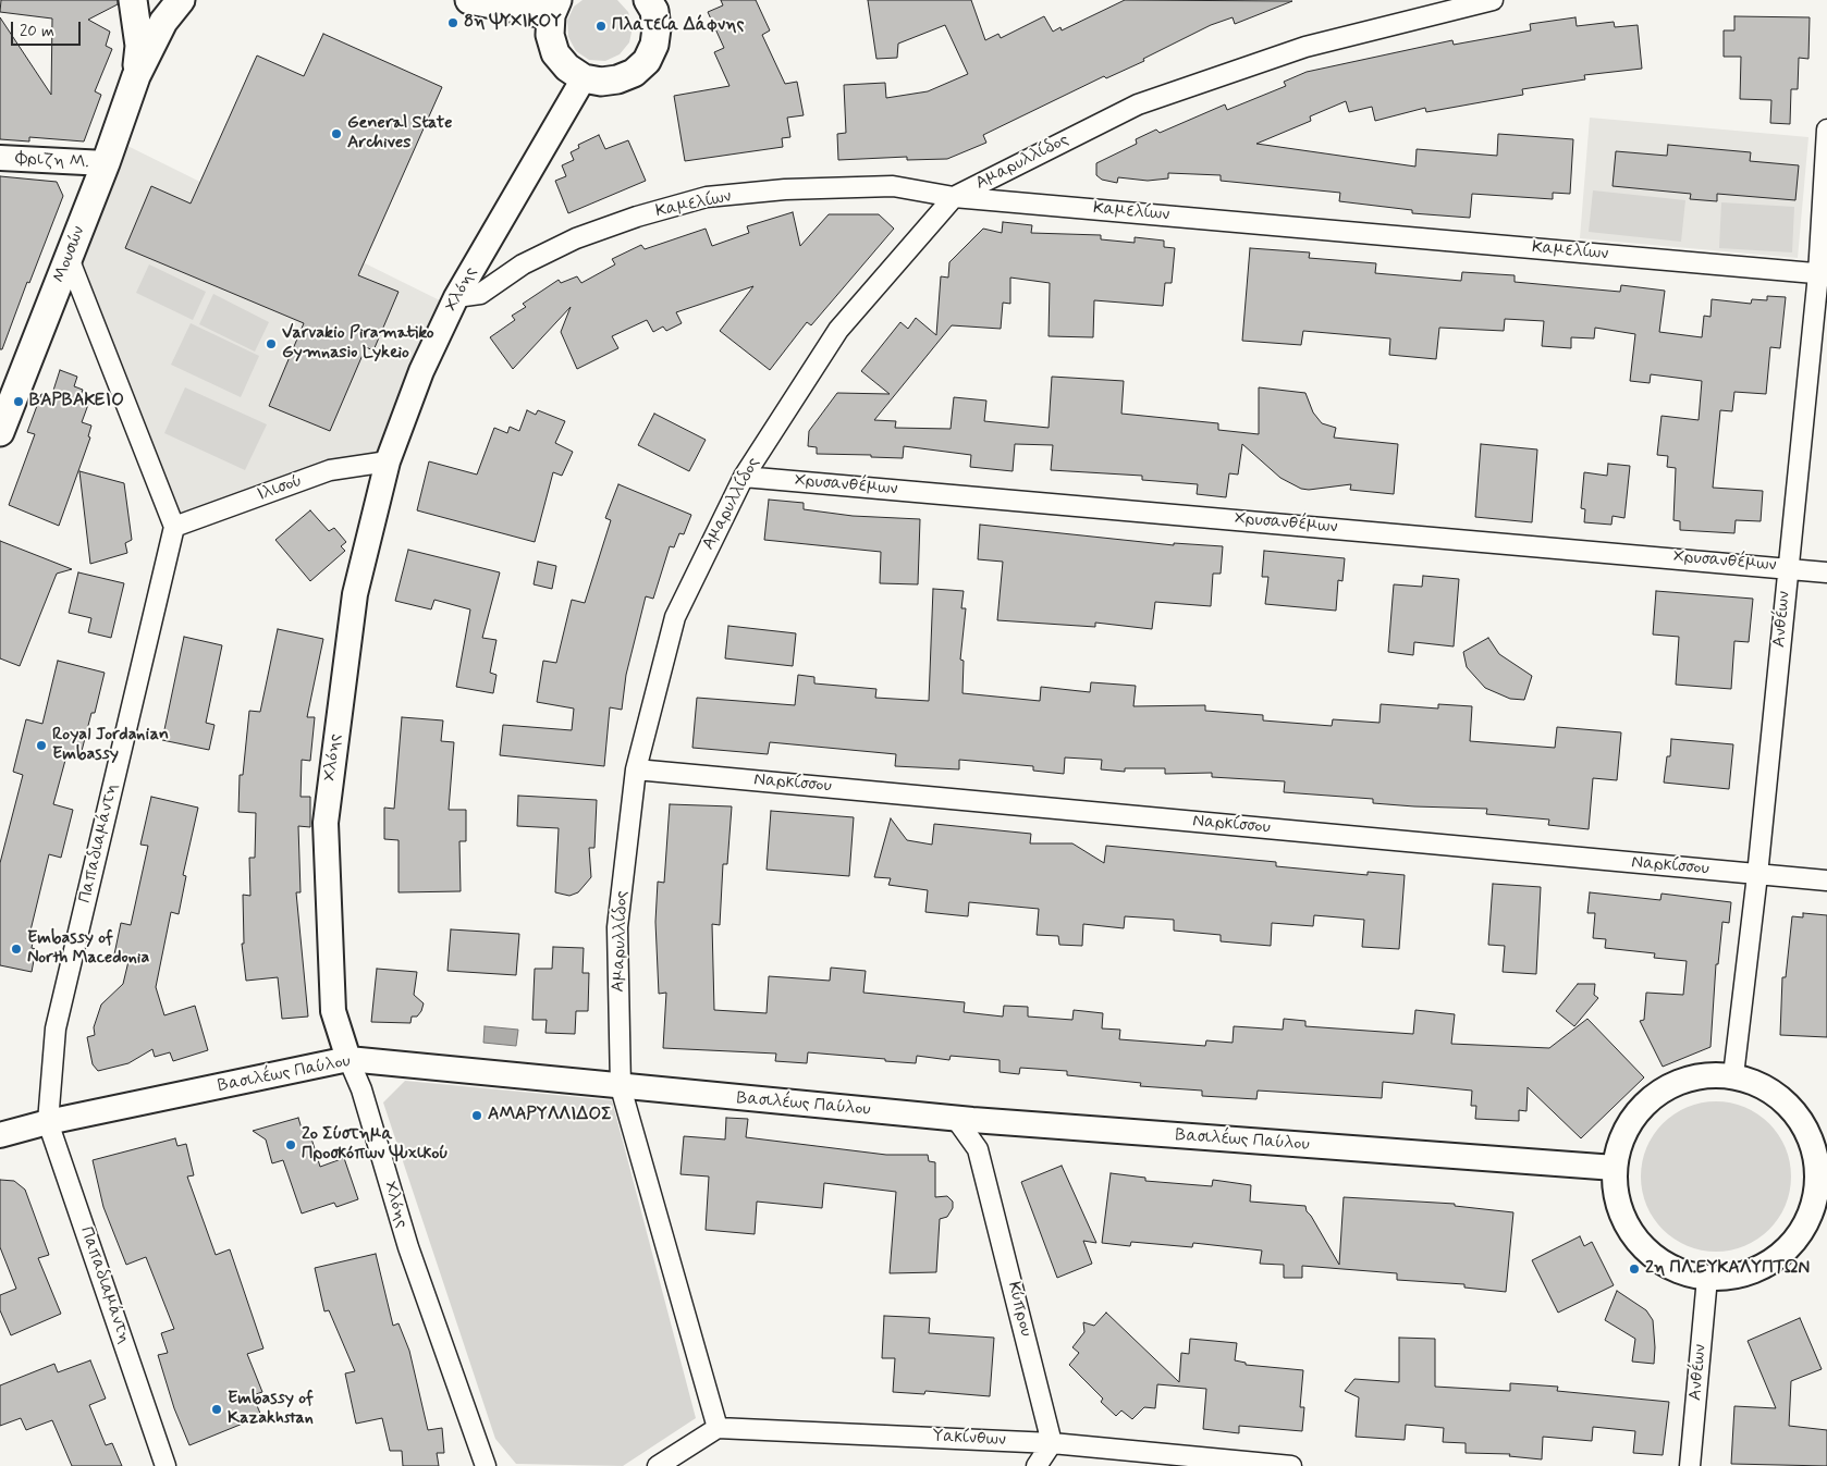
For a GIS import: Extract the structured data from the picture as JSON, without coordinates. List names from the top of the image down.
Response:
{
  "streets": {
    "main road": ["Μουσών"],
    "street": [
      "Φριζη Μ.",
      "Αμαρυλλίδος",
      "Καμελίων",
      "Χλόης",
      "Χρυσανθέμων",
      "Ιλισού",
      "Ανθέων",
      "Ναρκίσσου",
      "Παπαδιαμάντη",
      "Βασιλέως Παύλου",
      "Κύπρου",
      "Υακίνθων"
    ]
  },
  "crossings": [
    ["Φριζη Μ.", "Μουσών"],
    ["Αμαρυλλίδος", "Καμελίων"],
    ["Αμαρυλλίδος", "Χρυσανθέμων"],
    ["Αμαρυλλίδος", "Ναρκίσσου"],
    ["Αμαρυλλίδος", "Βασιλέως Παύλου"],
    ["Αμαρυλλίδος", "Υακίνθων"],
    ["Καμελίων", "Χλόης"],
    ["Καμελίων", "Ανθέων"],
    ["Χλόης", "Ιλισού"],
    ["Χλόης", "Βασιλέως Παύλου"],
    ["Χρυσανθέμων", "Ανθέων"],
    ["Ιλισού", "Παπαδιαμάντη"],
    ["Ανθέων", "Ναρκίσσου"],
    ["Παπαδιαμάντη", "Βασιλέως Παύλου"],
    ["Βασιλέως Παύλου", "Κύπρου"],
    ["Κύπρου", "Υακίνθων"]
  ],
  "places": [
    "8η ΨΥΧΙΚΟΥ",
    "Πλατεία Δάφνης",
    "General State Archives",
    "Varvakio Piramatiko Gymnasio Lykeio",
    "ΒΑΡΒΑΚΕΙΟ",
    "Royal Jordanian Embassy",
    "Embassy of North Macedonia",
    "ΑΜΑΡΥΛΛΙΔΟΣ",
    "2ο Σύστημα Προσκόπων Ψυχικού",
    "2η ΠΛ.ΕΥΚΑΛΥΠΤΩΝ",
    "Embassy of Kazakhstan"
  ],
  "scale_bar": "20 m"
}
